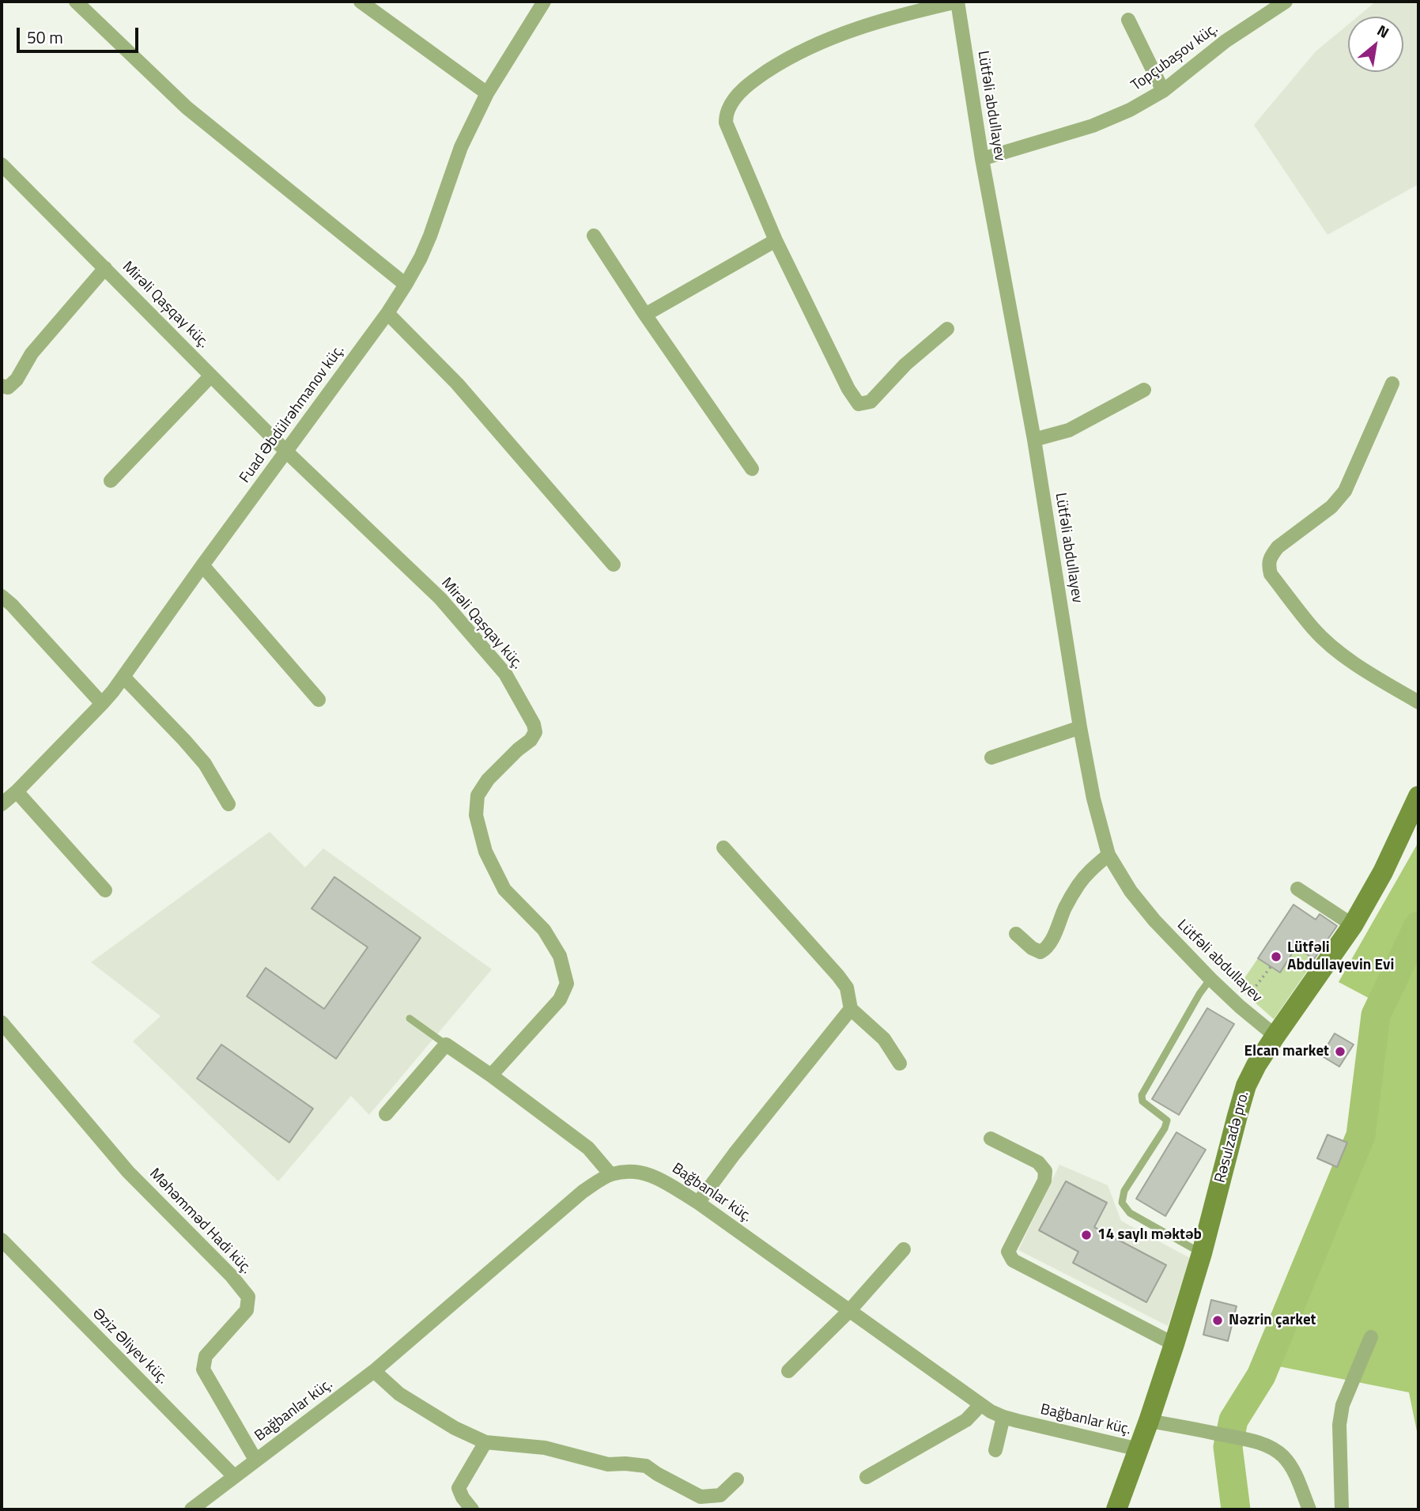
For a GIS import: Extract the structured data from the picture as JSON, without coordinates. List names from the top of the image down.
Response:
{
  "streets": {
    "street": [
      "Topçubaşov küç.",
      "Lütfəli abdullayev",
      "Mirəli Qaşqay küç.",
      "Fuad Əbdülrəhmanov küç.",
      "Rəsulzadə pro.",
      "Bağbanlar küç.",
      "Məhəmməd Hadi küç.",
      "Əziz Əliyev küç."
    ]
  },
  "crossings": [
    ["Topçubaşov küç.", "Lütfəli abdullayev"],
    ["Lütfəli abdullayev", "Rəsulzadə pro."],
    ["Mirəli Qaşqay küç.", "Fuad Əbdülrəhmanov küç."],
    ["Rəsulzadə pro.", "Bağbanlar küç."],
    ["Bağbanlar küç.", "Məhəmməd Hadi küç."],
    ["Bağbanlar küç.", "Əziz Əliyev küç."]
  ],
  "places": [
    "Lütfəli Abdullayevin Evi",
    "Elcan market",
    "14 saylı məktəb",
    "Nəzrin çarket"
  ],
  "scale_bar": "50 m",
  "north": "top right"
}
